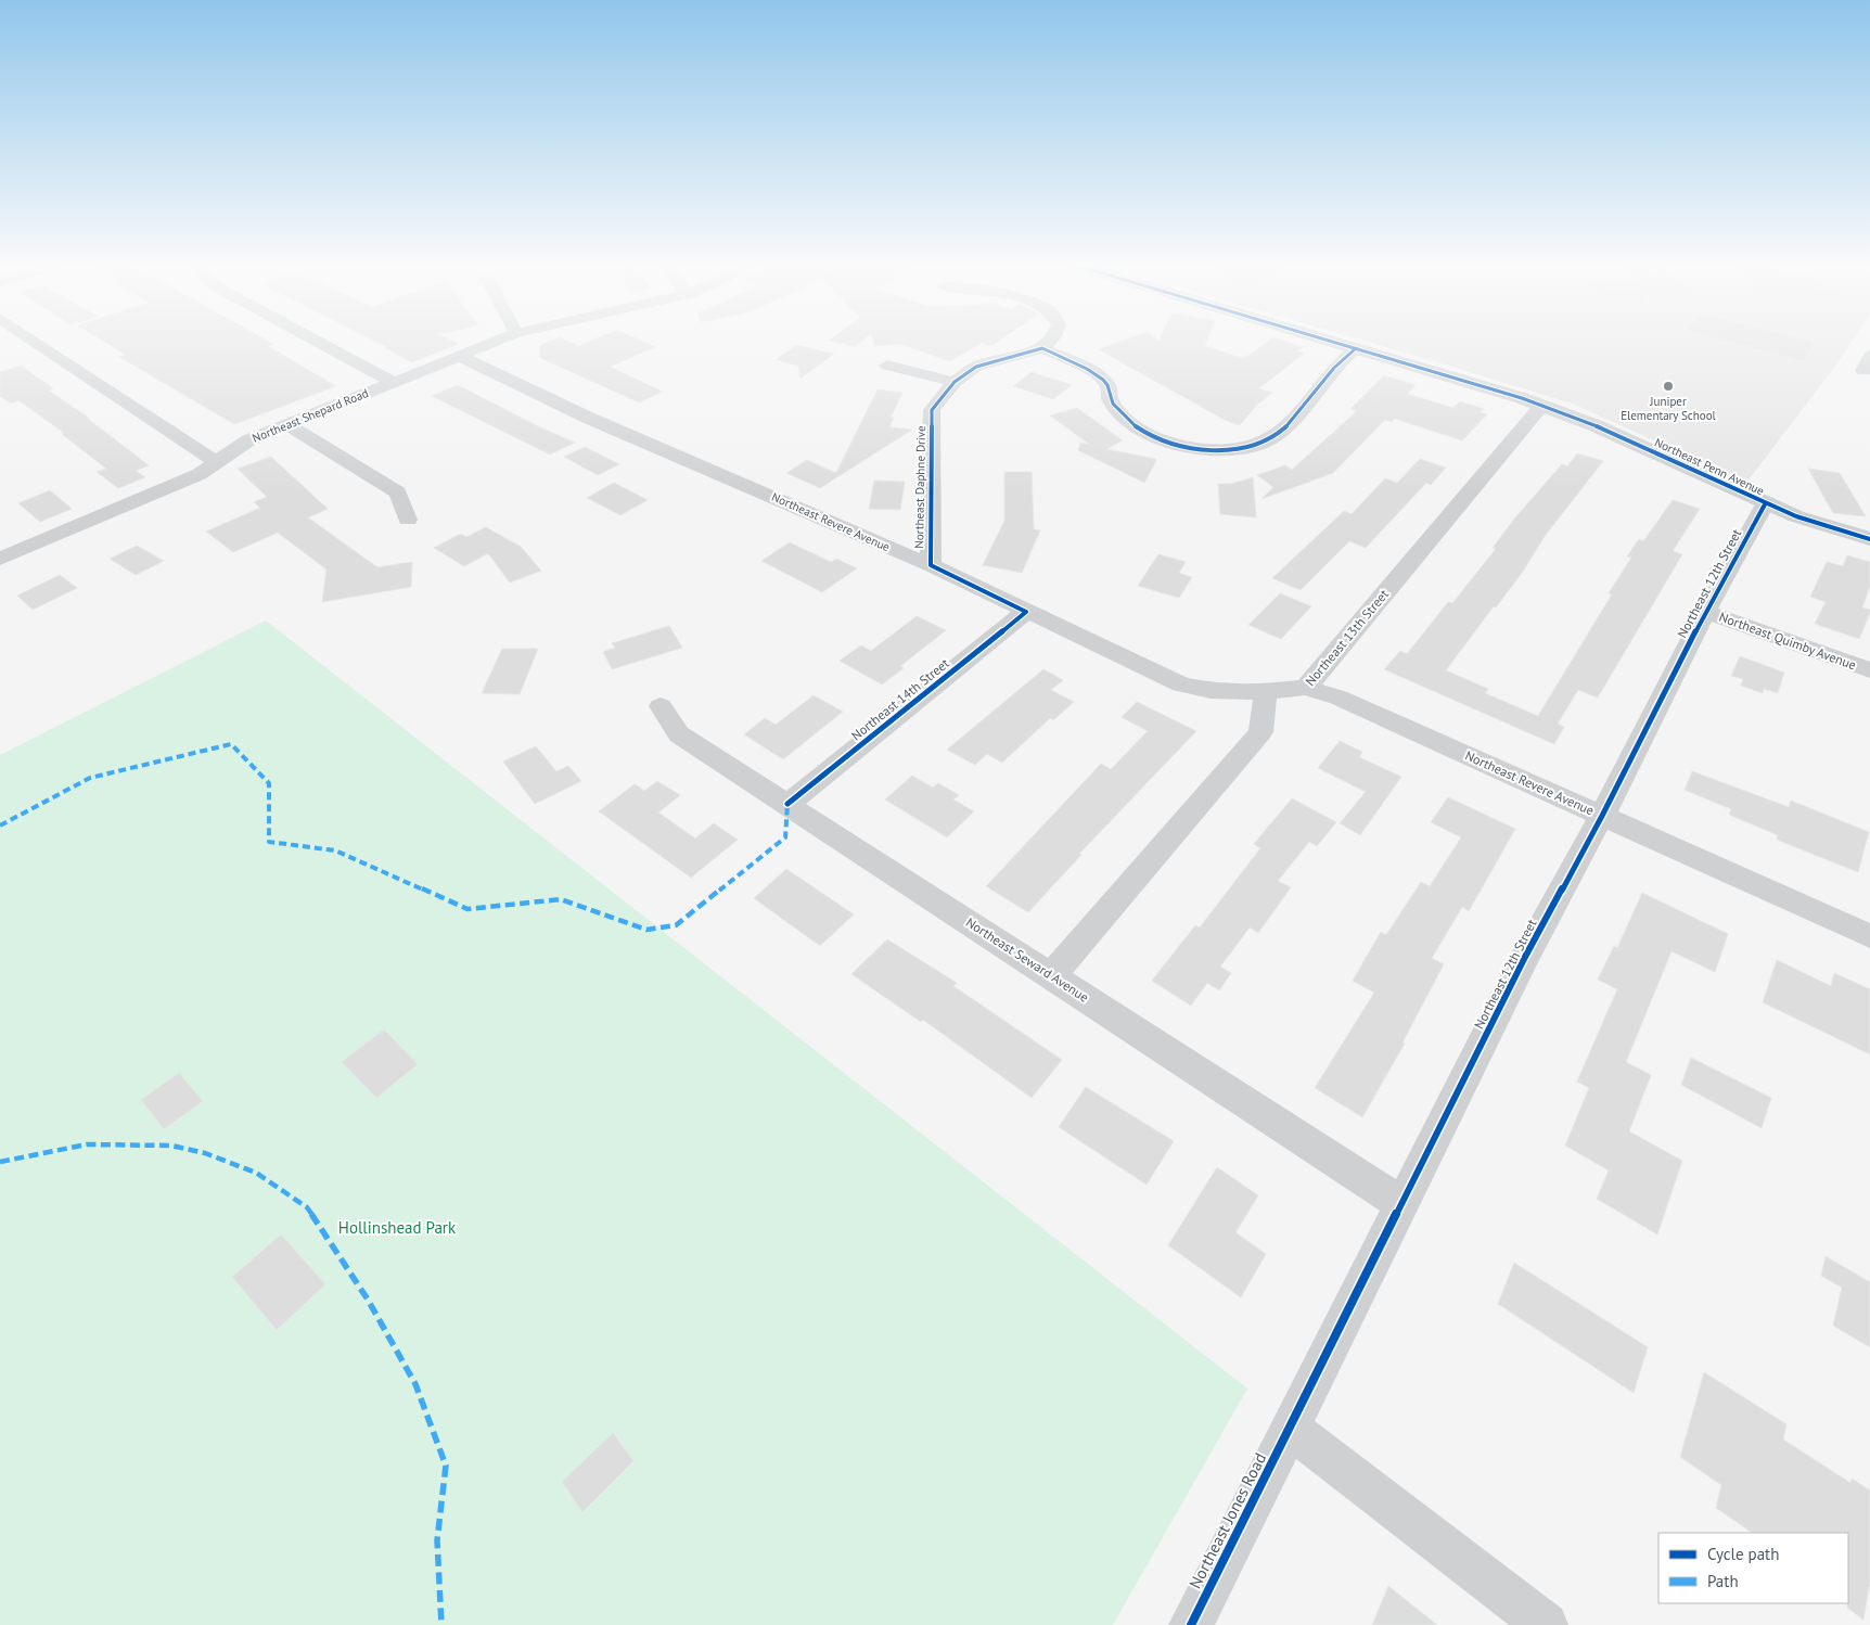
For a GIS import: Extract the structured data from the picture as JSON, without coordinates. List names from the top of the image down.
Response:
{
  "streets": {
    "main road": ["Northeast Penn Avenue"],
    "street": [
      "Northeast Shepard Road",
      "Northeast Daphne Drive",
      "Northeast Revere Avenue",
      "Northeast 12th Street",
      "Northeast 13th Street",
      "Northeast Quimby Avenue",
      "Northeast 14th Street",
      "Northeast Seward Avenue",
      "Northeast Jones Road"
    ]
  },
  "crossings": [
    ["Northeast Shepard Road", "Northeast Revere Avenue"],
    ["Northeast Penn Avenue", "Northeast 12th Street"],
    ["Northeast Penn Avenue", "Northeast 13th Street"],
    ["Northeast Daphne Drive", "Northeast Revere Avenue"],
    ["Northeast Revere Avenue", "Northeast 12th Street"],
    ["Northeast Revere Avenue", "Northeast 13th Street"],
    ["Northeast Revere Avenue", "Northeast 14th Street"],
    ["Northeast 12th Street", "Northeast Quimby Avenue"],
    ["Northeast 12th Street", "Northeast Seward Avenue"],
    ["Northeast 12th Street", "Northeast Jones Road"],
    ["Northeast 14th Street", "Northeast Seward Avenue"]
  ],
  "parks": ["Hollinshead Park"],
  "places": ["Juniper Elementary School"],
  "legend": ["Cycle path", "Path"]
}
